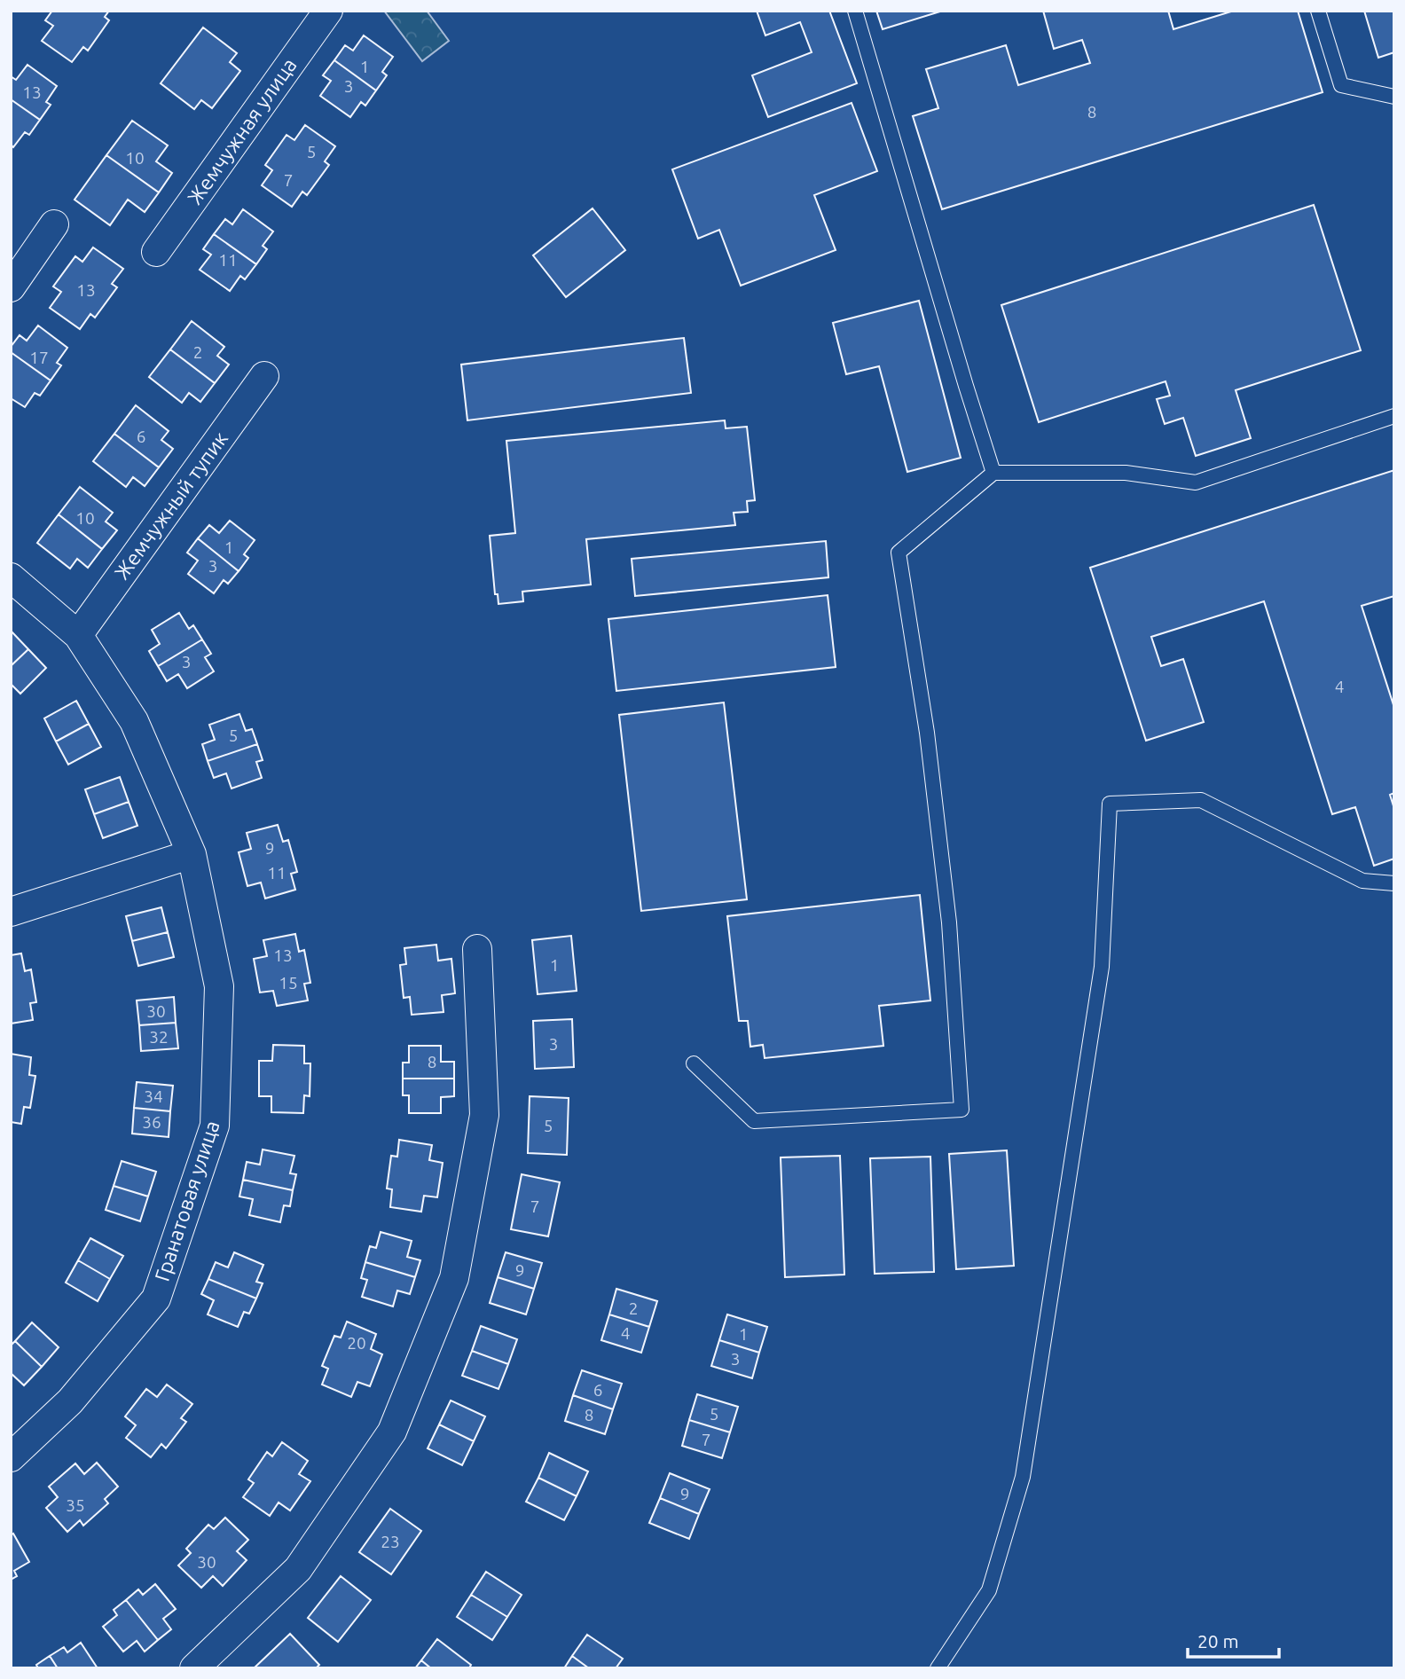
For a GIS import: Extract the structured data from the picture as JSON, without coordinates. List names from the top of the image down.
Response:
{
  "streets": {
    "street": ["Жемчужная улица", "Жемчужный тупик", "Гранатовая улица"]
  },
  "crossings": [
    ["Жемчужный тупик", "Гранатовая улица"]
  ],
  "house_numbers": [
    "1",
    "3",
    "13",
    "8",
    "5",
    "10",
    "7",
    "11",
    "13",
    "2",
    "17",
    "6",
    "10",
    "1",
    "3",
    "3",
    "4",
    "5",
    "9",
    "11",
    "13",
    "1",
    "15",
    "30",
    "32",
    "3",
    "8",
    "34",
    "36",
    "5",
    "7",
    "9",
    "2",
    "4",
    "1",
    "20",
    "3",
    "6",
    "5",
    "8",
    "7",
    "9",
    "35",
    "23",
    "30"
  ],
  "scale_bar": "20 m"
}
